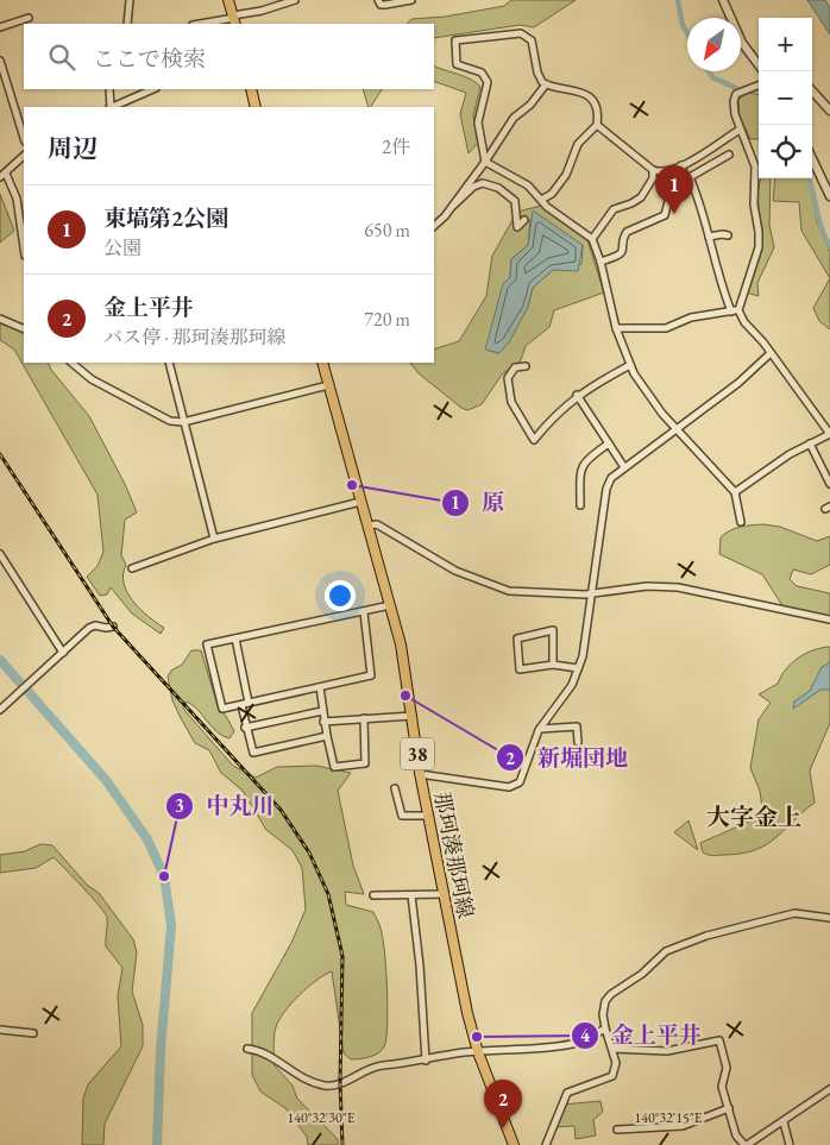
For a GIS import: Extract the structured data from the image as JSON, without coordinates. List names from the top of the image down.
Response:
{
  "streets": {
    "main road": ["38", "那珂湊那珂線"]
  },
  "districts": ["大字金上"],
  "places": [
    "原",
    "新堀団地",
    "中丸川",
    "金上平井"
  ],
  "north": "bottom left",
  "page": {
    "map_buttons": ["+", "−"],
    "search": "ここで検索",
    "heading": ["周辺", "2件"],
    "pins": ["1", "2"],
    "list": [
      {
        "mark": "1",
        "name": "東塙第2公園",
        "note": "公園",
        "value": "650 m"
      },
      {
        "mark": "2",
        "name": "金上平井",
        "note": "バス停 · 那珂湊那珂線",
        "value": "720 m"
      }
    ]
  },
  "coordinates": ["140°32'30\"E", "140°32'15\"E"]
}
